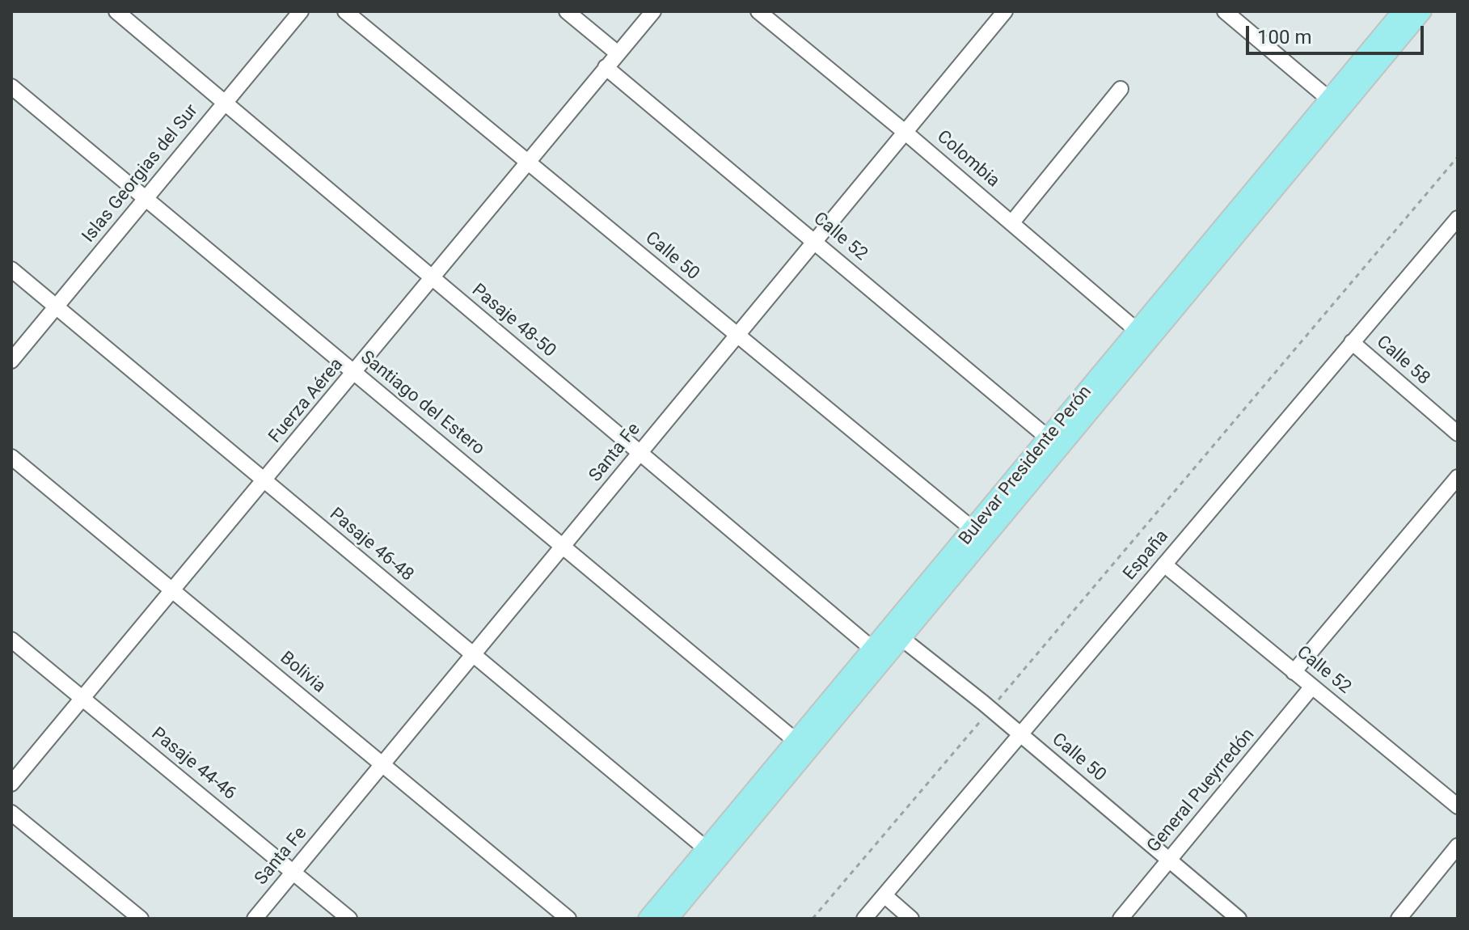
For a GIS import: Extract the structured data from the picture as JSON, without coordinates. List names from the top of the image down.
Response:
{
  "streets": {
    "main road": ["Bulevar Presidente Perón"],
    "street": [
      "Colombia",
      "Islas Georgias del Sur",
      "Calle 52",
      "Calle 50",
      "Pasaje 48-50",
      "Calle 58",
      "Fuerza Aérea",
      "Santiago del Estero",
      "Santa Fe",
      "Pasaje 46-48",
      "España",
      "Bolivia",
      "Pasaje 44-46",
      "General Pueyrredón"
    ]
  },
  "crossings": [
    ["Colombia", "Santa Fe"],
    ["Colombia", "Bulevar Presidente Perón"],
    ["Islas Georgias del Sur", "Pasaje 48-50"],
    ["Islas Georgias del Sur", "Santiago del Estero"],
    ["Islas Georgias del Sur", "Pasaje 46-48"],
    ["Calle 52", "Fuerza Aérea"],
    ["Calle 52", "Santa Fe"],
    ["Calle 52", "Bulevar Presidente Perón"],
    ["Calle 52", "España"],
    ["Calle 52", "General Pueyrredón"],
    ["Calle 50", "Fuerza Aérea"],
    ["Calle 50", "Santa Fe"],
    ["Calle 50", "Bulevar Presidente Perón"],
    ["Calle 50", "España"],
    ["Calle 50", "General Pueyrredón"],
    ["Pasaje 48-50", "Fuerza Aérea"],
    ["Pasaje 48-50", "Santa Fe"],
    ["Pasaje 48-50", "Bulevar Presidente Perón"],
    ["Calle 58", "España"],
    ["Fuerza Aérea", "Santiago del Estero"],
    ["Fuerza Aérea", "Pasaje 46-48"],
    ["Fuerza Aérea", "Bolivia"],
    ["Fuerza Aérea", "Pasaje 44-46"],
    ["Santiago del Estero", "Santa Fe"],
    ["Santiago del Estero", "Bulevar Presidente Perón"],
    ["Santa Fe", "Pasaje 46-48"],
    ["Santa Fe", "Bolivia"],
    ["Santa Fe", "Pasaje 44-46"],
    ["Bulevar Presidente Perón", "Pasaje 46-48"]
  ],
  "scale_bar": "100 m"
}
